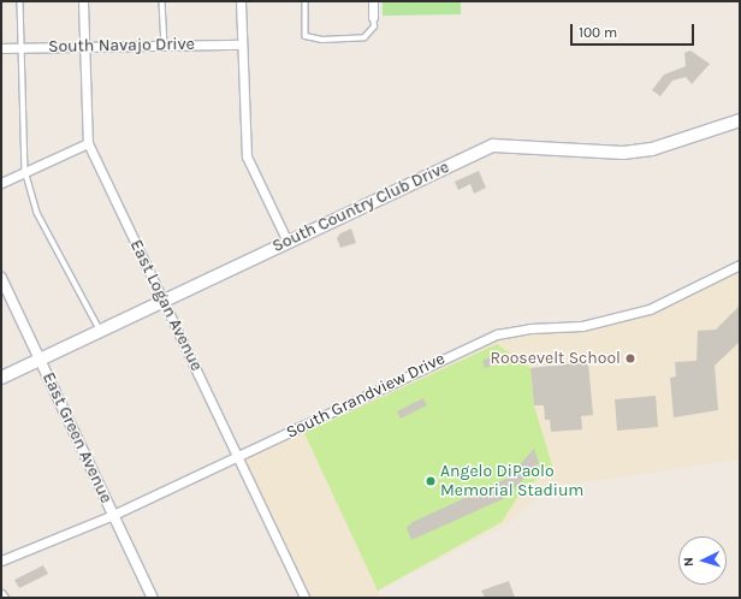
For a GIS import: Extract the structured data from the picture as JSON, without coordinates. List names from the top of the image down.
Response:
{
  "streets": {
    "main road": ["South Country Club Drive"],
    "street": [
      "South Navajo Drive",
      "East Logan Avenue",
      "South Grandview Drive",
      "East Green Avenue"
    ]
  },
  "crossings": [
    ["South Navajo Drive", "East Logan Avenue"],
    ["South Country Club Drive", "East Logan Avenue"],
    ["South Country Club Drive", "East Green Avenue"],
    ["East Logan Avenue", "South Grandview Drive"],
    ["South Grandview Drive", "East Green Avenue"]
  ],
  "places": ["Roosevelt School", "Angelo DiPaolo Memorial Stadium"],
  "scale_bar": "100 m",
  "north": "left"
}
